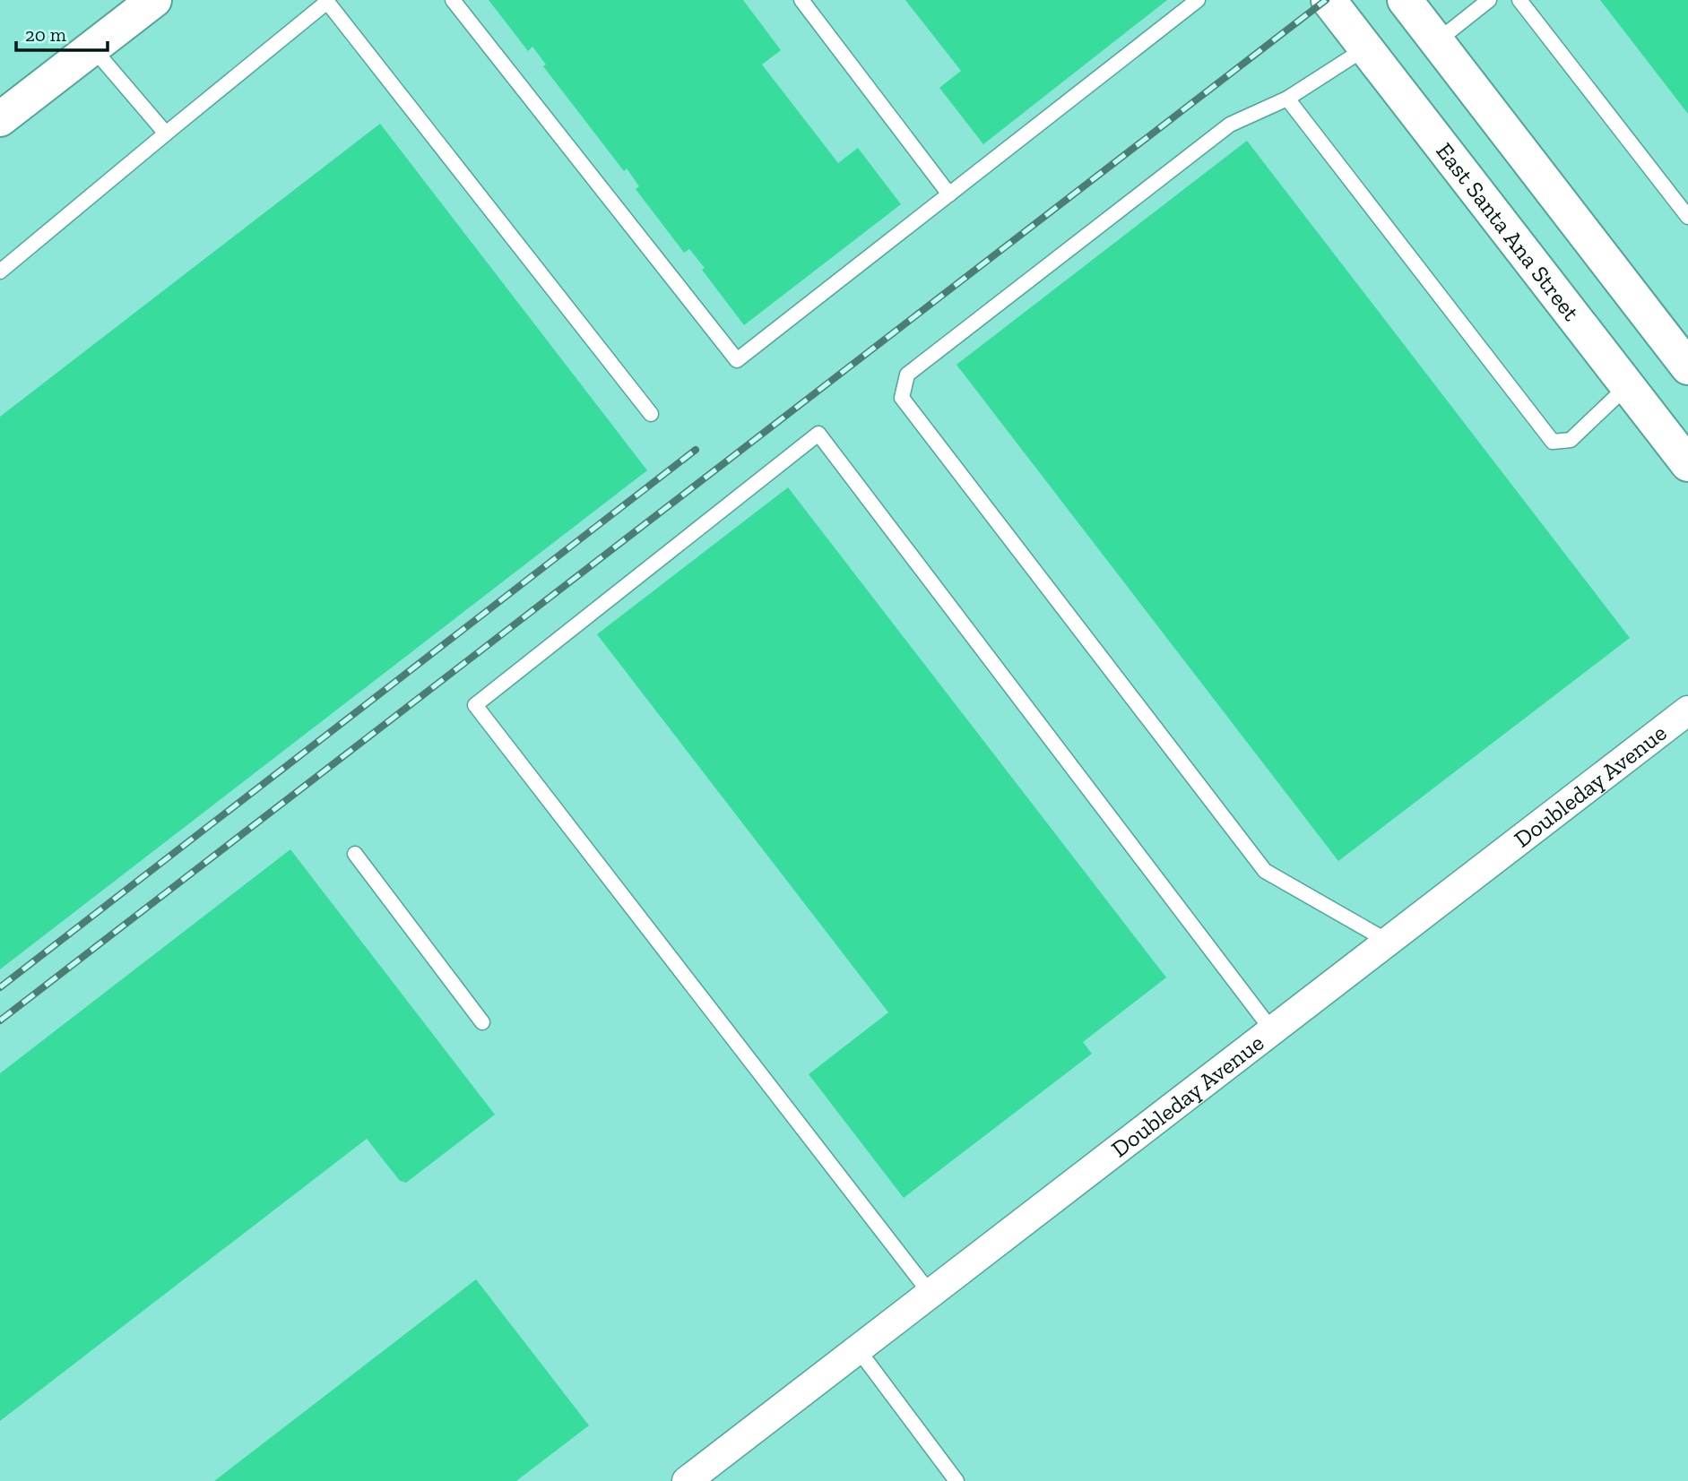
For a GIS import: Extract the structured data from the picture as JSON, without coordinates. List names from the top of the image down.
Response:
{
  "streets": {
    "street": ["East Santa Ana Street", "Doubleday Avenue"]
  },
  "scale_bar": "20 m"
}
